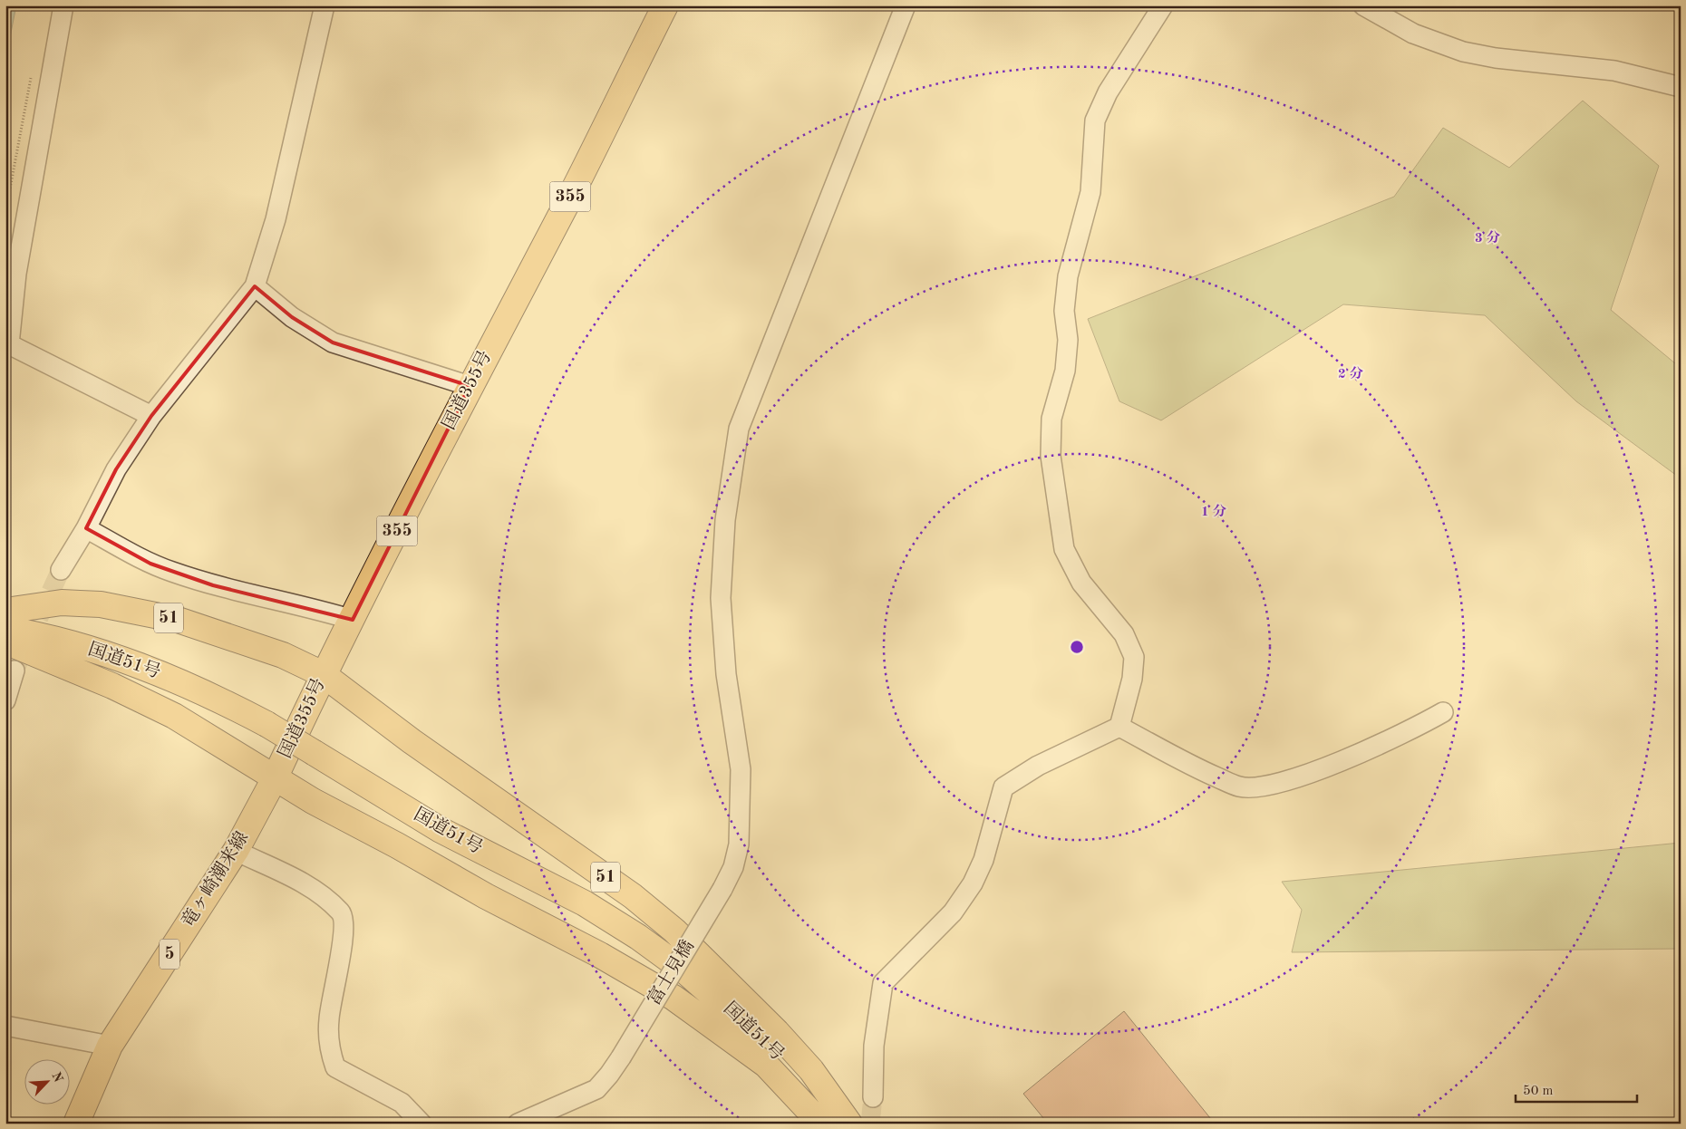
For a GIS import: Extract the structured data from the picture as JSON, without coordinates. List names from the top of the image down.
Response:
{
  "streets": {
    "main road": [
      "355",
      "国道355号",
      "51",
      "国道51号",
      "竜ヶ崎潮来線",
      "5"
    ],
    "street": ["富士見橋"]
  },
  "crossings": [
    ["国道355号", "51"],
    ["国道355号", "竜ヶ崎潮来線"]
  ],
  "scale_bar": "50 m",
  "north": "top right",
  "rings": ["3 分", "2 分", "1 分"]
}
